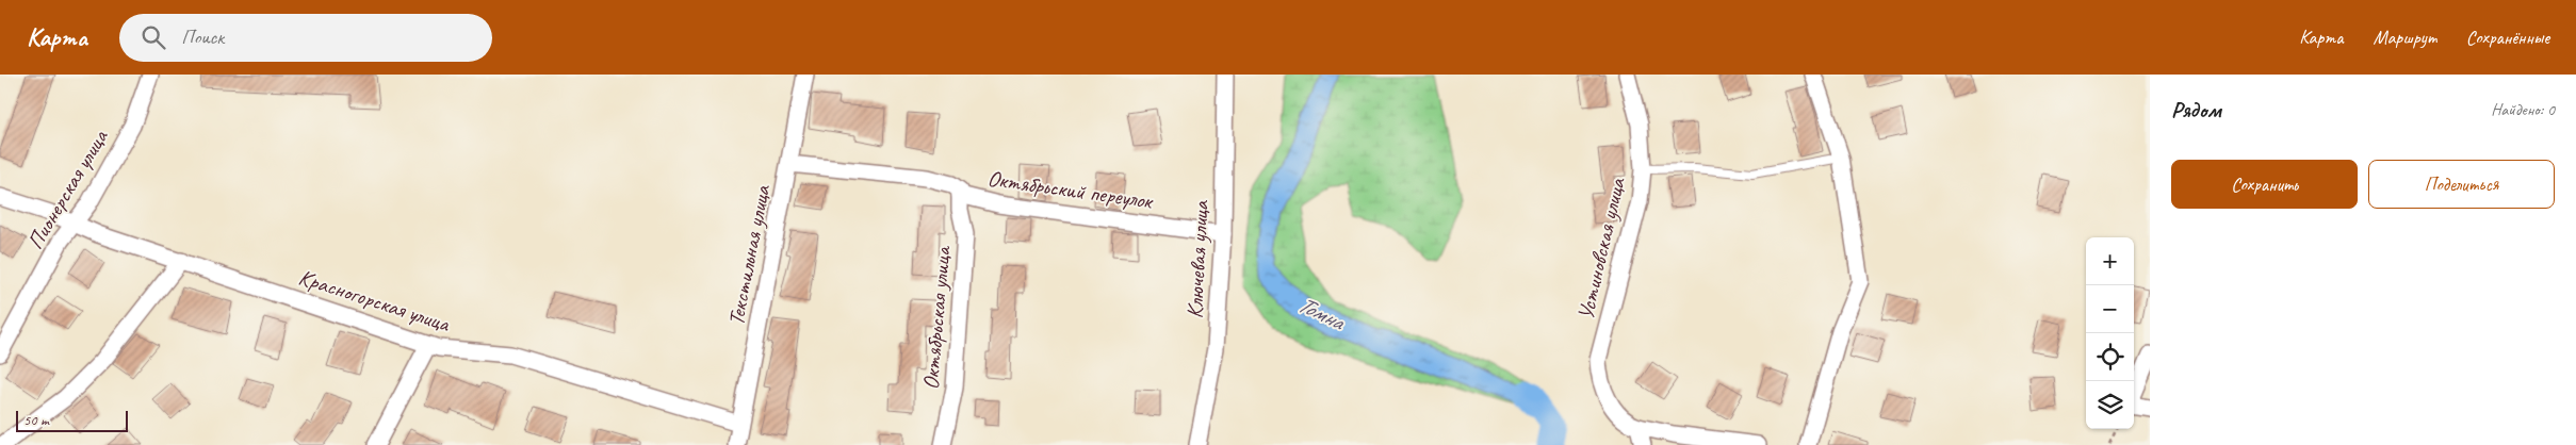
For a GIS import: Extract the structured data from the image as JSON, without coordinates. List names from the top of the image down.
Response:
{
  "streets": {
    "street": [
      "Пионерская улица",
      "Октябрьский переулок",
      "Устиновская улица",
      "Текстильная улица",
      "Ключевая улица",
      "Красногорская улица",
      "Октябрьская улица"
    ]
  },
  "crossings": [
    ["Пионерская улица", "Красногорская улица"],
    ["Октябрьский переулок", "Текстильная улица"],
    ["Октябрьский переулок", "Ключевая улица"],
    ["Октябрьский переулок", "Октябрьская улица"],
    ["Текстильная улица", "Красногорская улица"]
  ],
  "water": ["Томна"],
  "scale_bar": "50 m",
  "page": {
    "header": "Карта",
    "search": "Поиск",
    "nav": ["Карта", "Маршрут", "Сохранённые"],
    "heading": ["Рядом", "Найдено: 0"],
    "buttons": ["Сохранить", "Поделиться"],
    "map_buttons": ["+", "−"],
    "scale": "50 m"
  }
}
